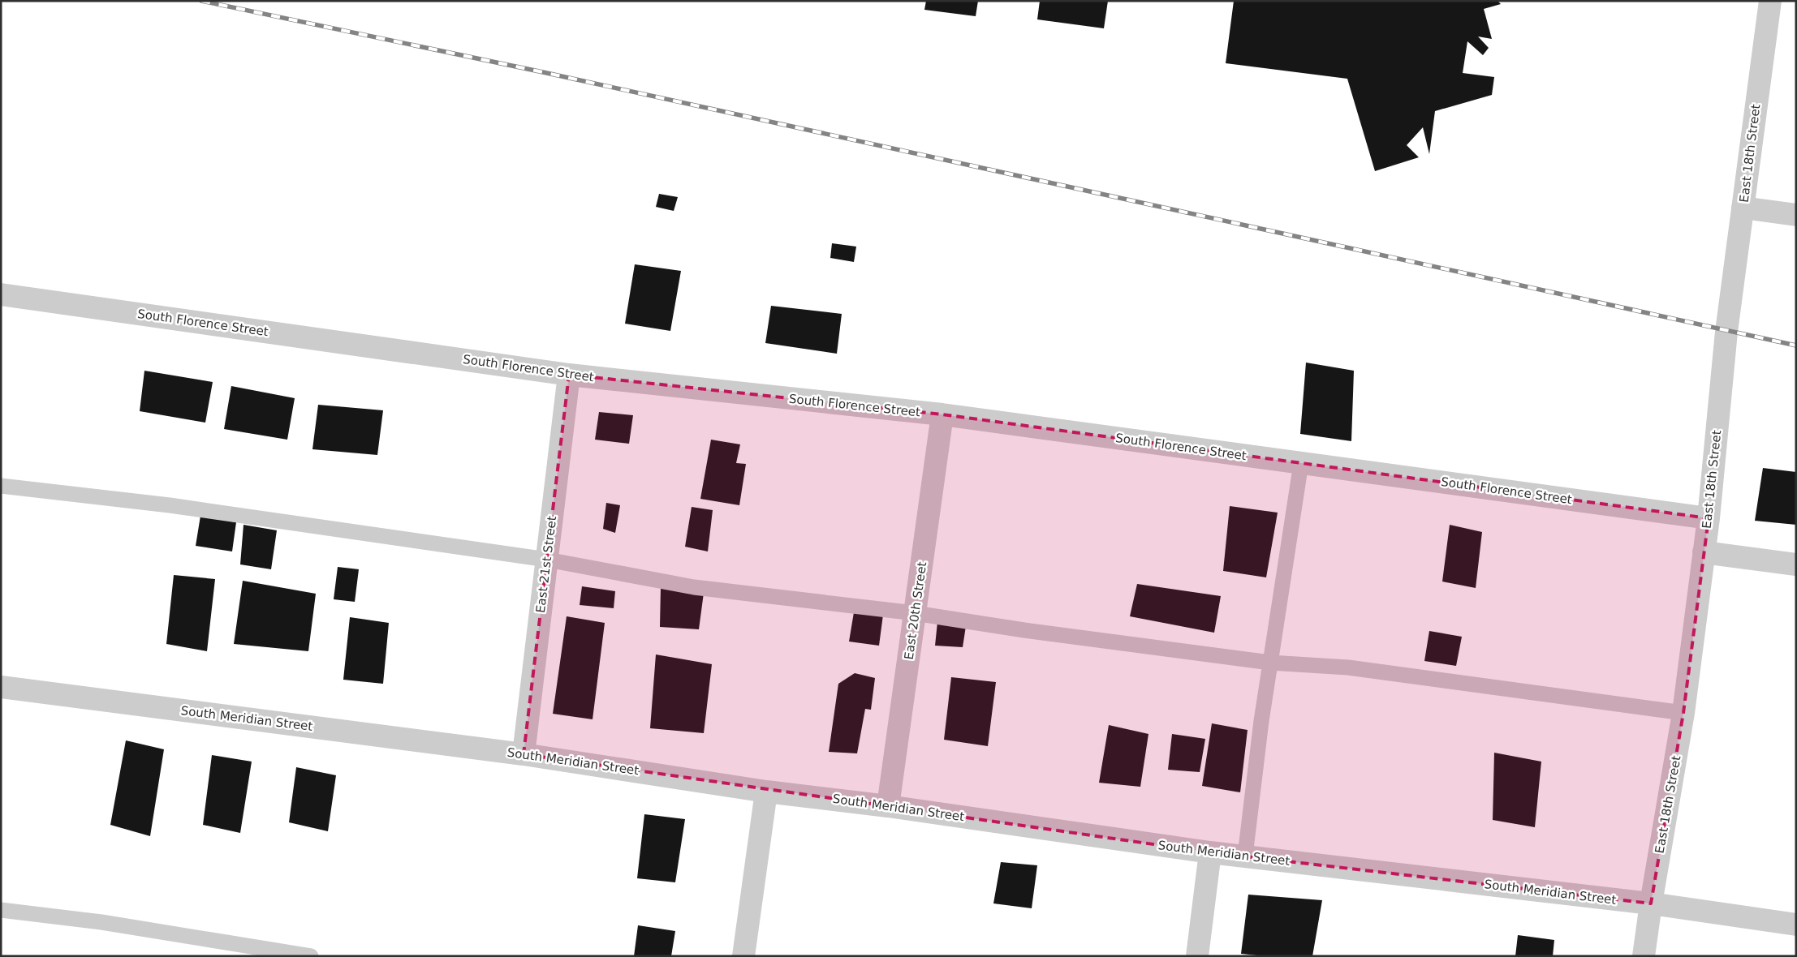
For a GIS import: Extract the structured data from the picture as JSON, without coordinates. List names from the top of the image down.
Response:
{
  "streets": {
    "street": [
      "East 18th Street",
      "South Florence Street",
      "East 21st Street",
      "East 20th Street",
      "South Meridian Street"
    ]
  },
  "crossings": [
    ["East 18th Street", "South Florence Street"],
    ["East 18th Street", "South Meridian Street"],
    ["South Florence Street", "East 21st Street"],
    ["South Florence Street", "East 20th Street"],
    ["East 21st Street", "South Meridian Street"],
    ["East 20th Street", "South Meridian Street"]
  ]
}
